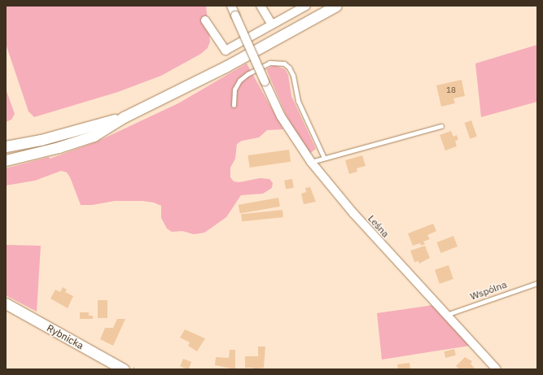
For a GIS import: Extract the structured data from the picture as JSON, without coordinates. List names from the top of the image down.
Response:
{
  "streets": {
    "main road": ["Rybnicka"],
    "street": ["Leśna"],
    "lane": ["Wspólna"]
  },
  "crossings": [
    ["Leśna", "Wspólna"]
  ],
  "house_numbers": ["18"]
}
